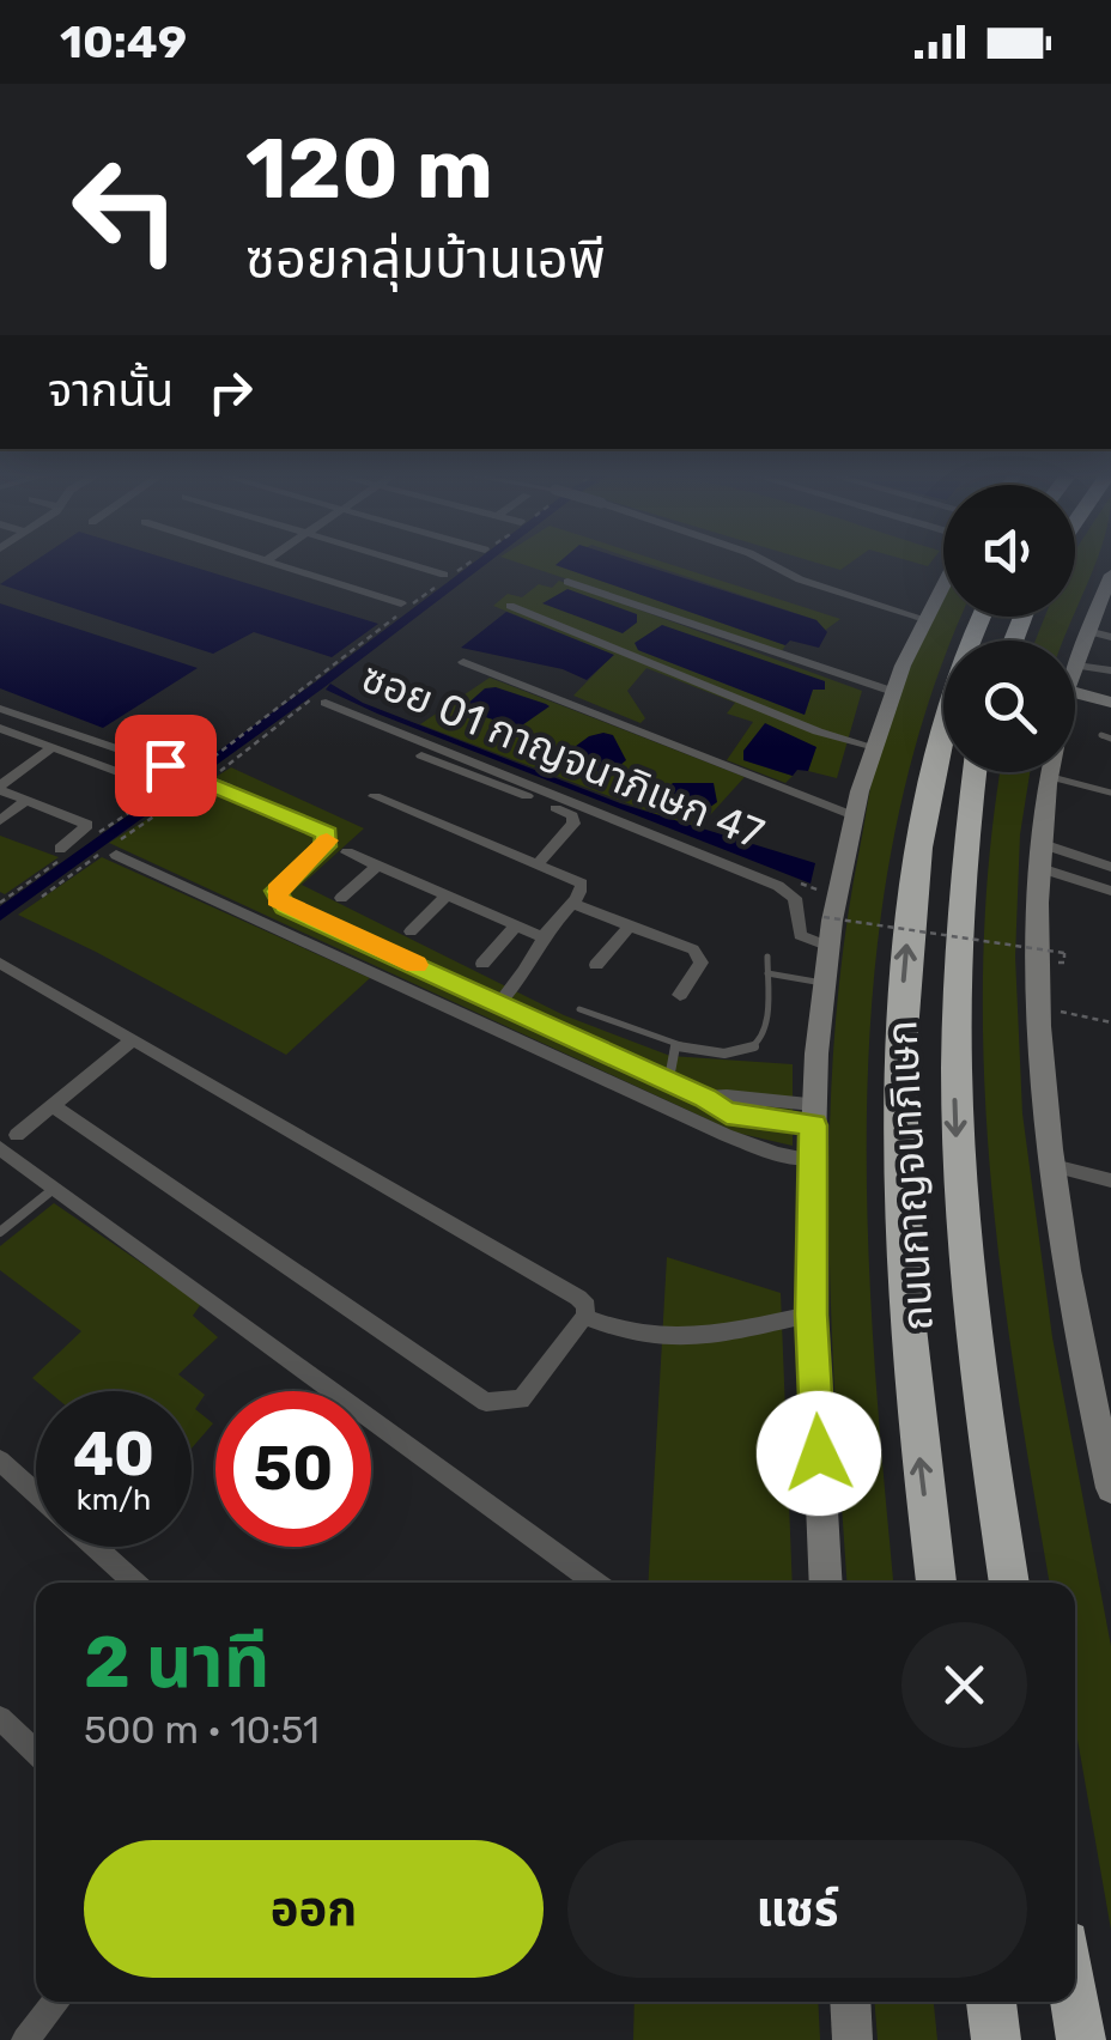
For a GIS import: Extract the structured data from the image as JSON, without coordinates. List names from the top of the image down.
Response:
{
  "streets": {
    "highway": ["ถนนกาญจนาภิเษก"],
    "path": ["ซอย 01 กาญจนาภิเษก 47"]
  },
  "page": {
    "status": "10:49",
    "turn": ["120 m", "ซอยกลุ่มบ้านเอพี"],
    "then": "จากนั้น",
    "speed": "40 km/h",
    "limit": "50",
    "heading": ["2 นาที", "500 m · 10:51"],
    "buttons": ["ออก", "แชร์"]
  }
}
